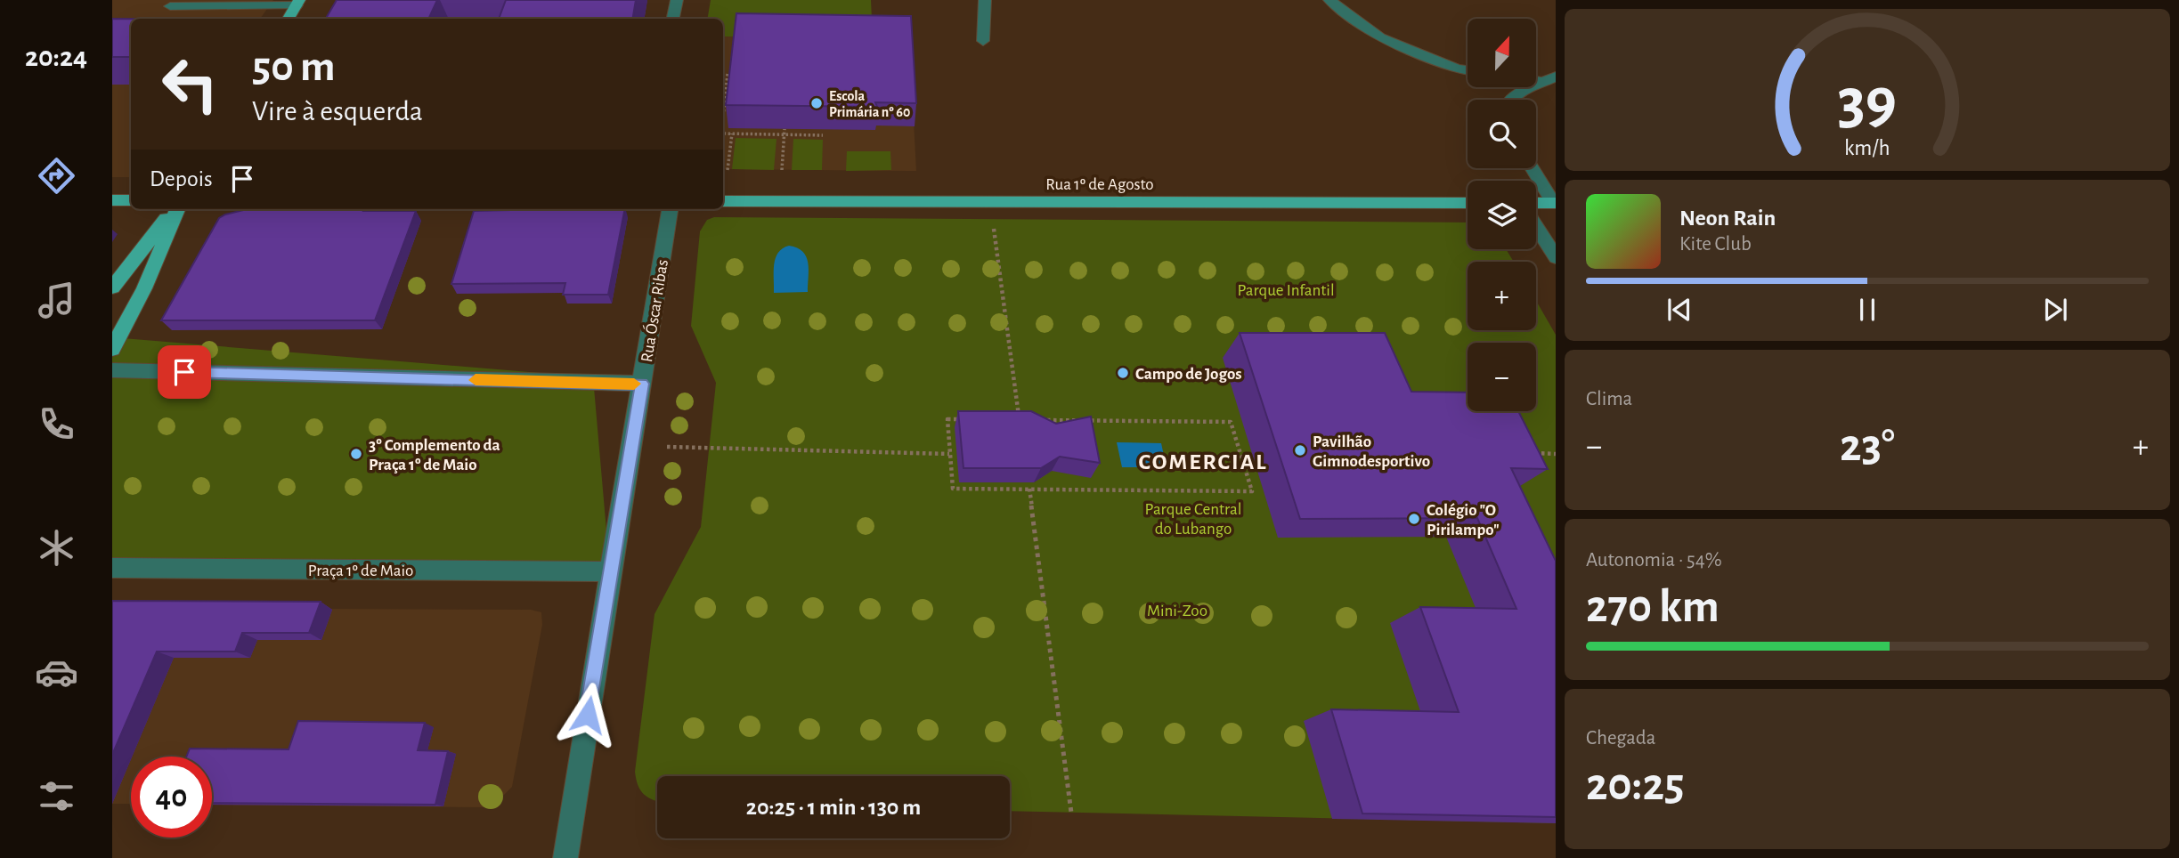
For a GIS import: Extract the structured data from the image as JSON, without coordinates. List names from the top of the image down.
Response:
{
  "streets": {
    "main road": ["Rua 1º de Agosto"],
    "street": ["Rua Óscar Ribas", "Praça 1º de Maio"]
  },
  "crossings": [
    ["Rua Óscar Ribas", "Praça 1º de Maio"]
  ],
  "districts": ["COMERCIAL"],
  "parks": ["Parque Infantil", "Parque Central do Lubango", "Mini-Zoo"],
  "places": [
    "Escola Primária nº 60",
    "Campo de Jogos",
    "Pavilhão Gimnodesportivo",
    "3º Complemento da Praça 1º de Maio",
    "Colégio \"O Pirilampo\""
  ],
  "north": "top",
  "page": {
    "tabs": "20:24",
    "map_buttons": ["+", "−"],
    "turn": ["50 m", "Vire à esquerda"],
    "then": "Depois",
    "song": ["Neon Rain", "Kite Club"],
    "tile": [
      "Clima",
      ["Autonomia · 54%", "270 km"],
      ["Chegada", "20:25"]
    ],
    "heat": ["−", "23°", "+"],
    "limit": "40",
    "trip": "20:25 · 1 min · 130 m",
    "gauge": ["39", "km/h"]
  }
}
